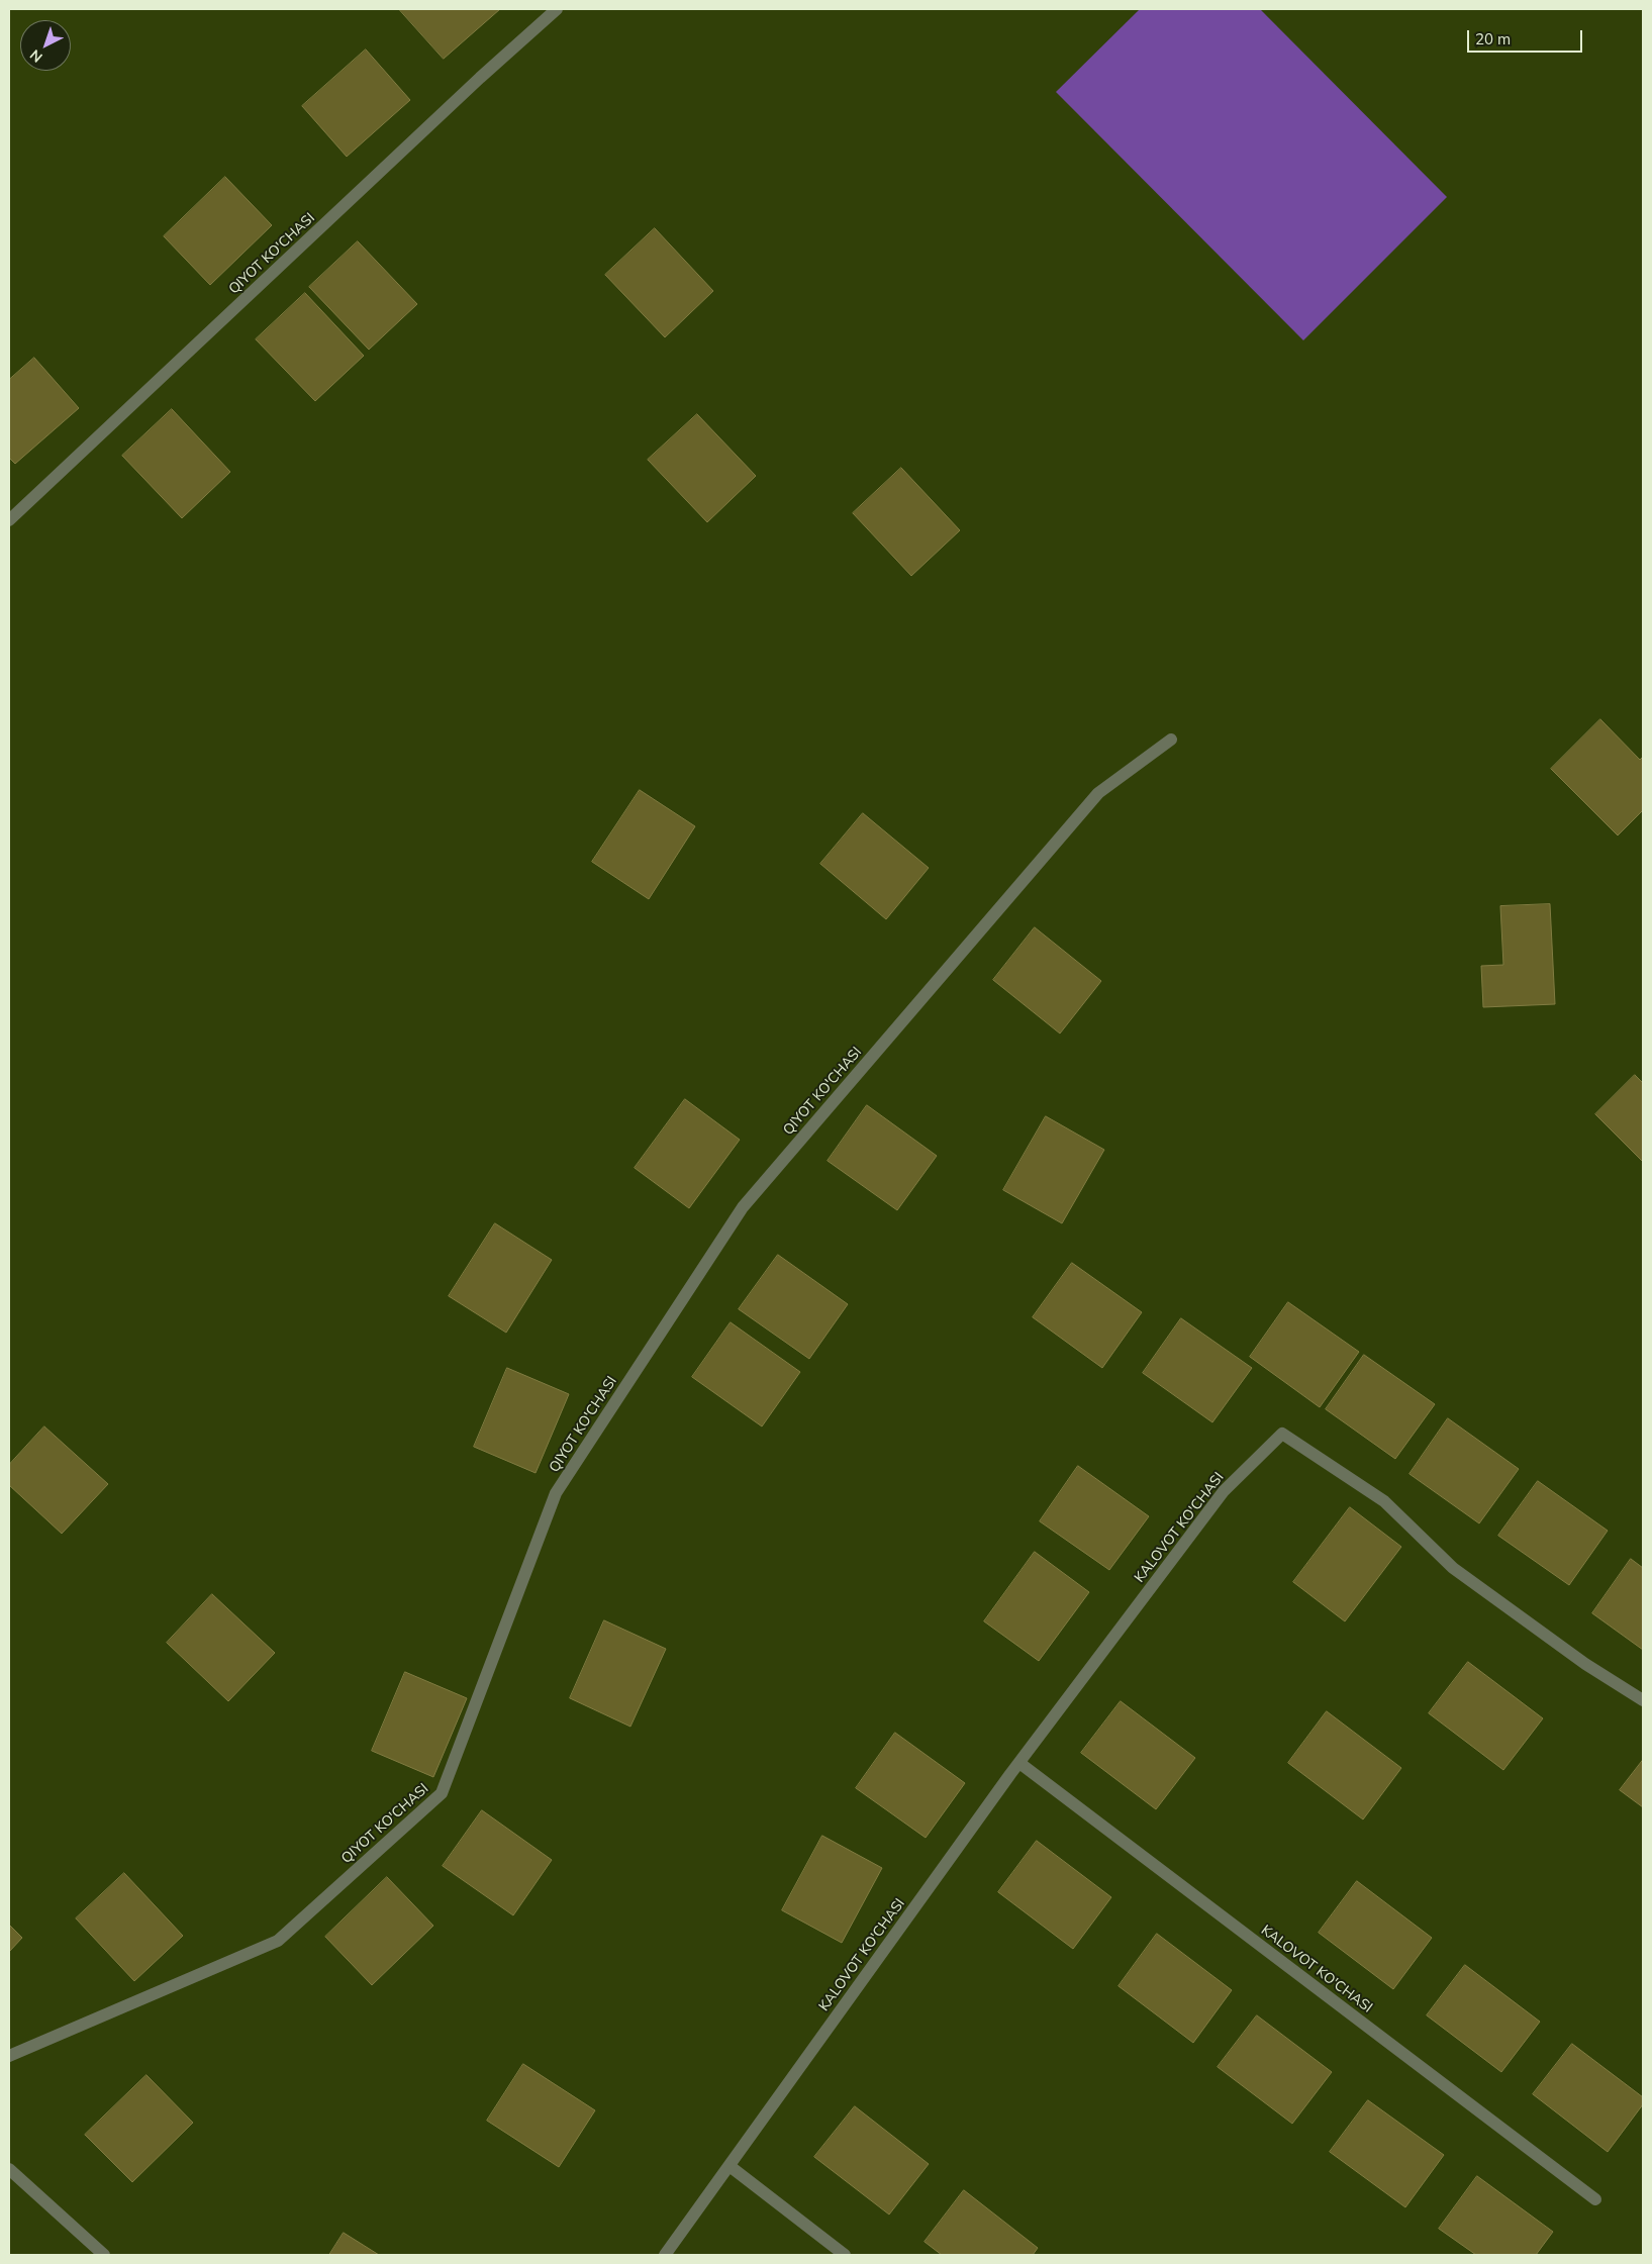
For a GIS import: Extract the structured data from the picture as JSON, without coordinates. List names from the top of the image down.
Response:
{
  "streets": {
    "street": ["QIYOT KO'CHASI", "KALOVOT KO'CHASI"]
  },
  "scale_bar": "20 m",
  "north": "bottom left"
}
